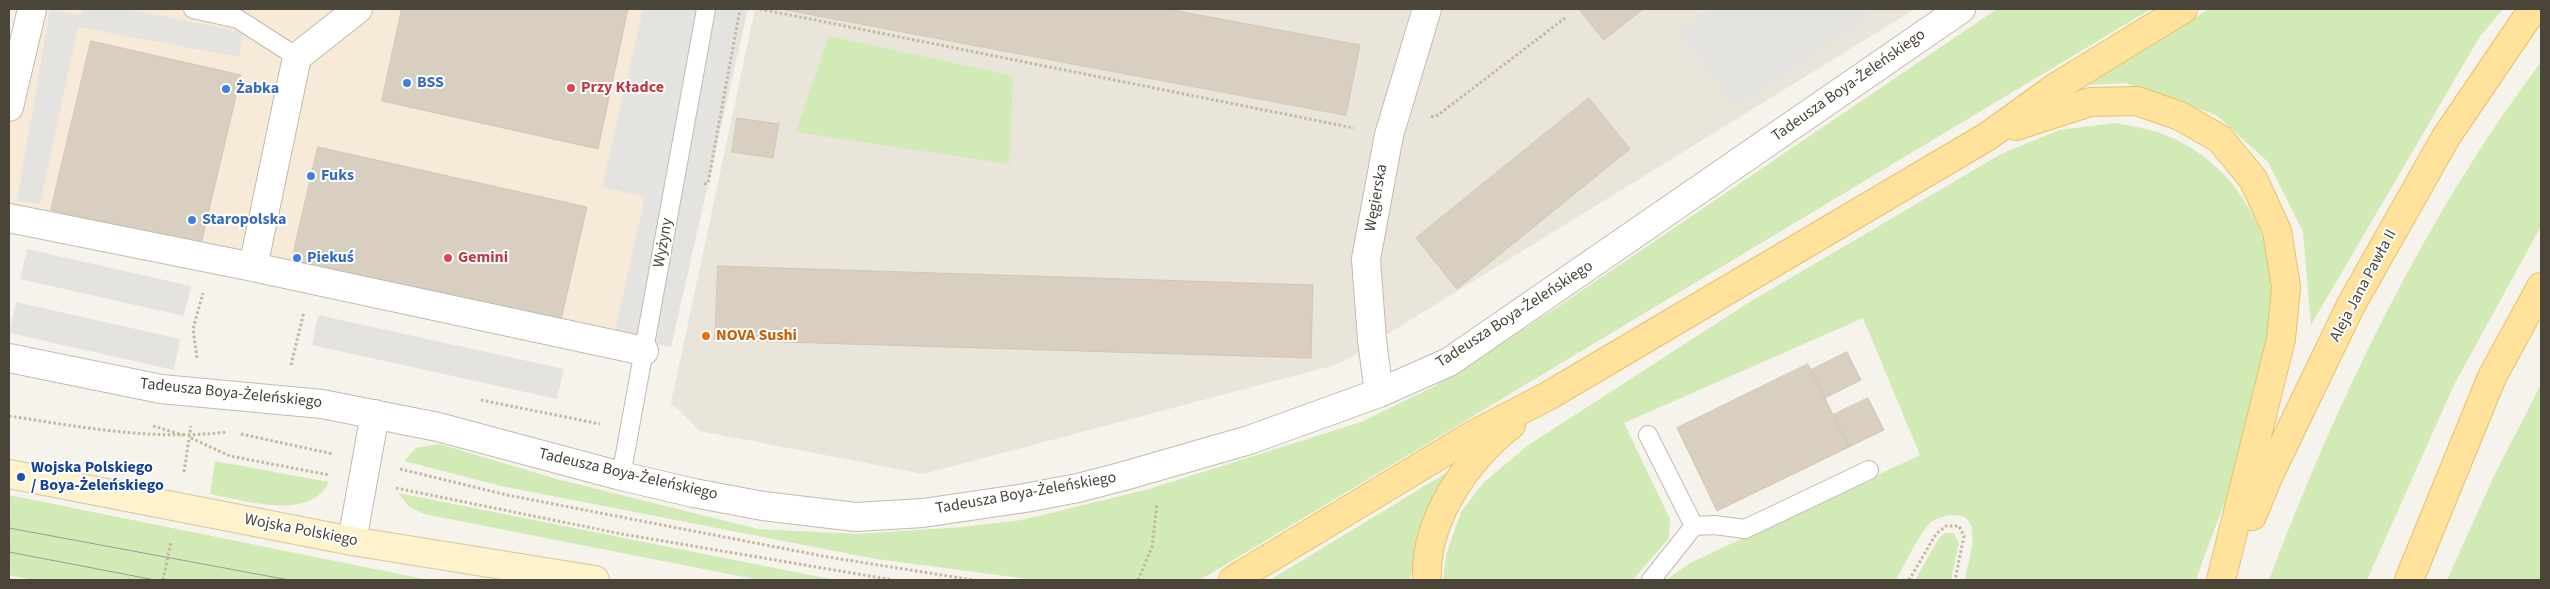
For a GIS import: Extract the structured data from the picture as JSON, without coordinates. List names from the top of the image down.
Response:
{
  "streets": {
    "main road": ["Aleja Jana Pawła II"],
    "street": ["Tadeusza Boya-Żeleńskiego", "Węgierska", "Wojska Polskiego"],
    "lane": ["Wyżyny"]
  },
  "crossings": [
    ["Tadeusza Boya-Żeleńskiego", "Węgierska"],
    ["Tadeusza Boya-Żeleńskiego", "Wyżyny"]
  ],
  "places": [
    "BSS",
    "Przy Kładce",
    "Żabka",
    "Fuks",
    "Staropolska",
    "Piekuś",
    "Gemini",
    "NOVA Sushi",
    "Wojska Polskiego / Boya-Żeleńskiego"
  ]
}
